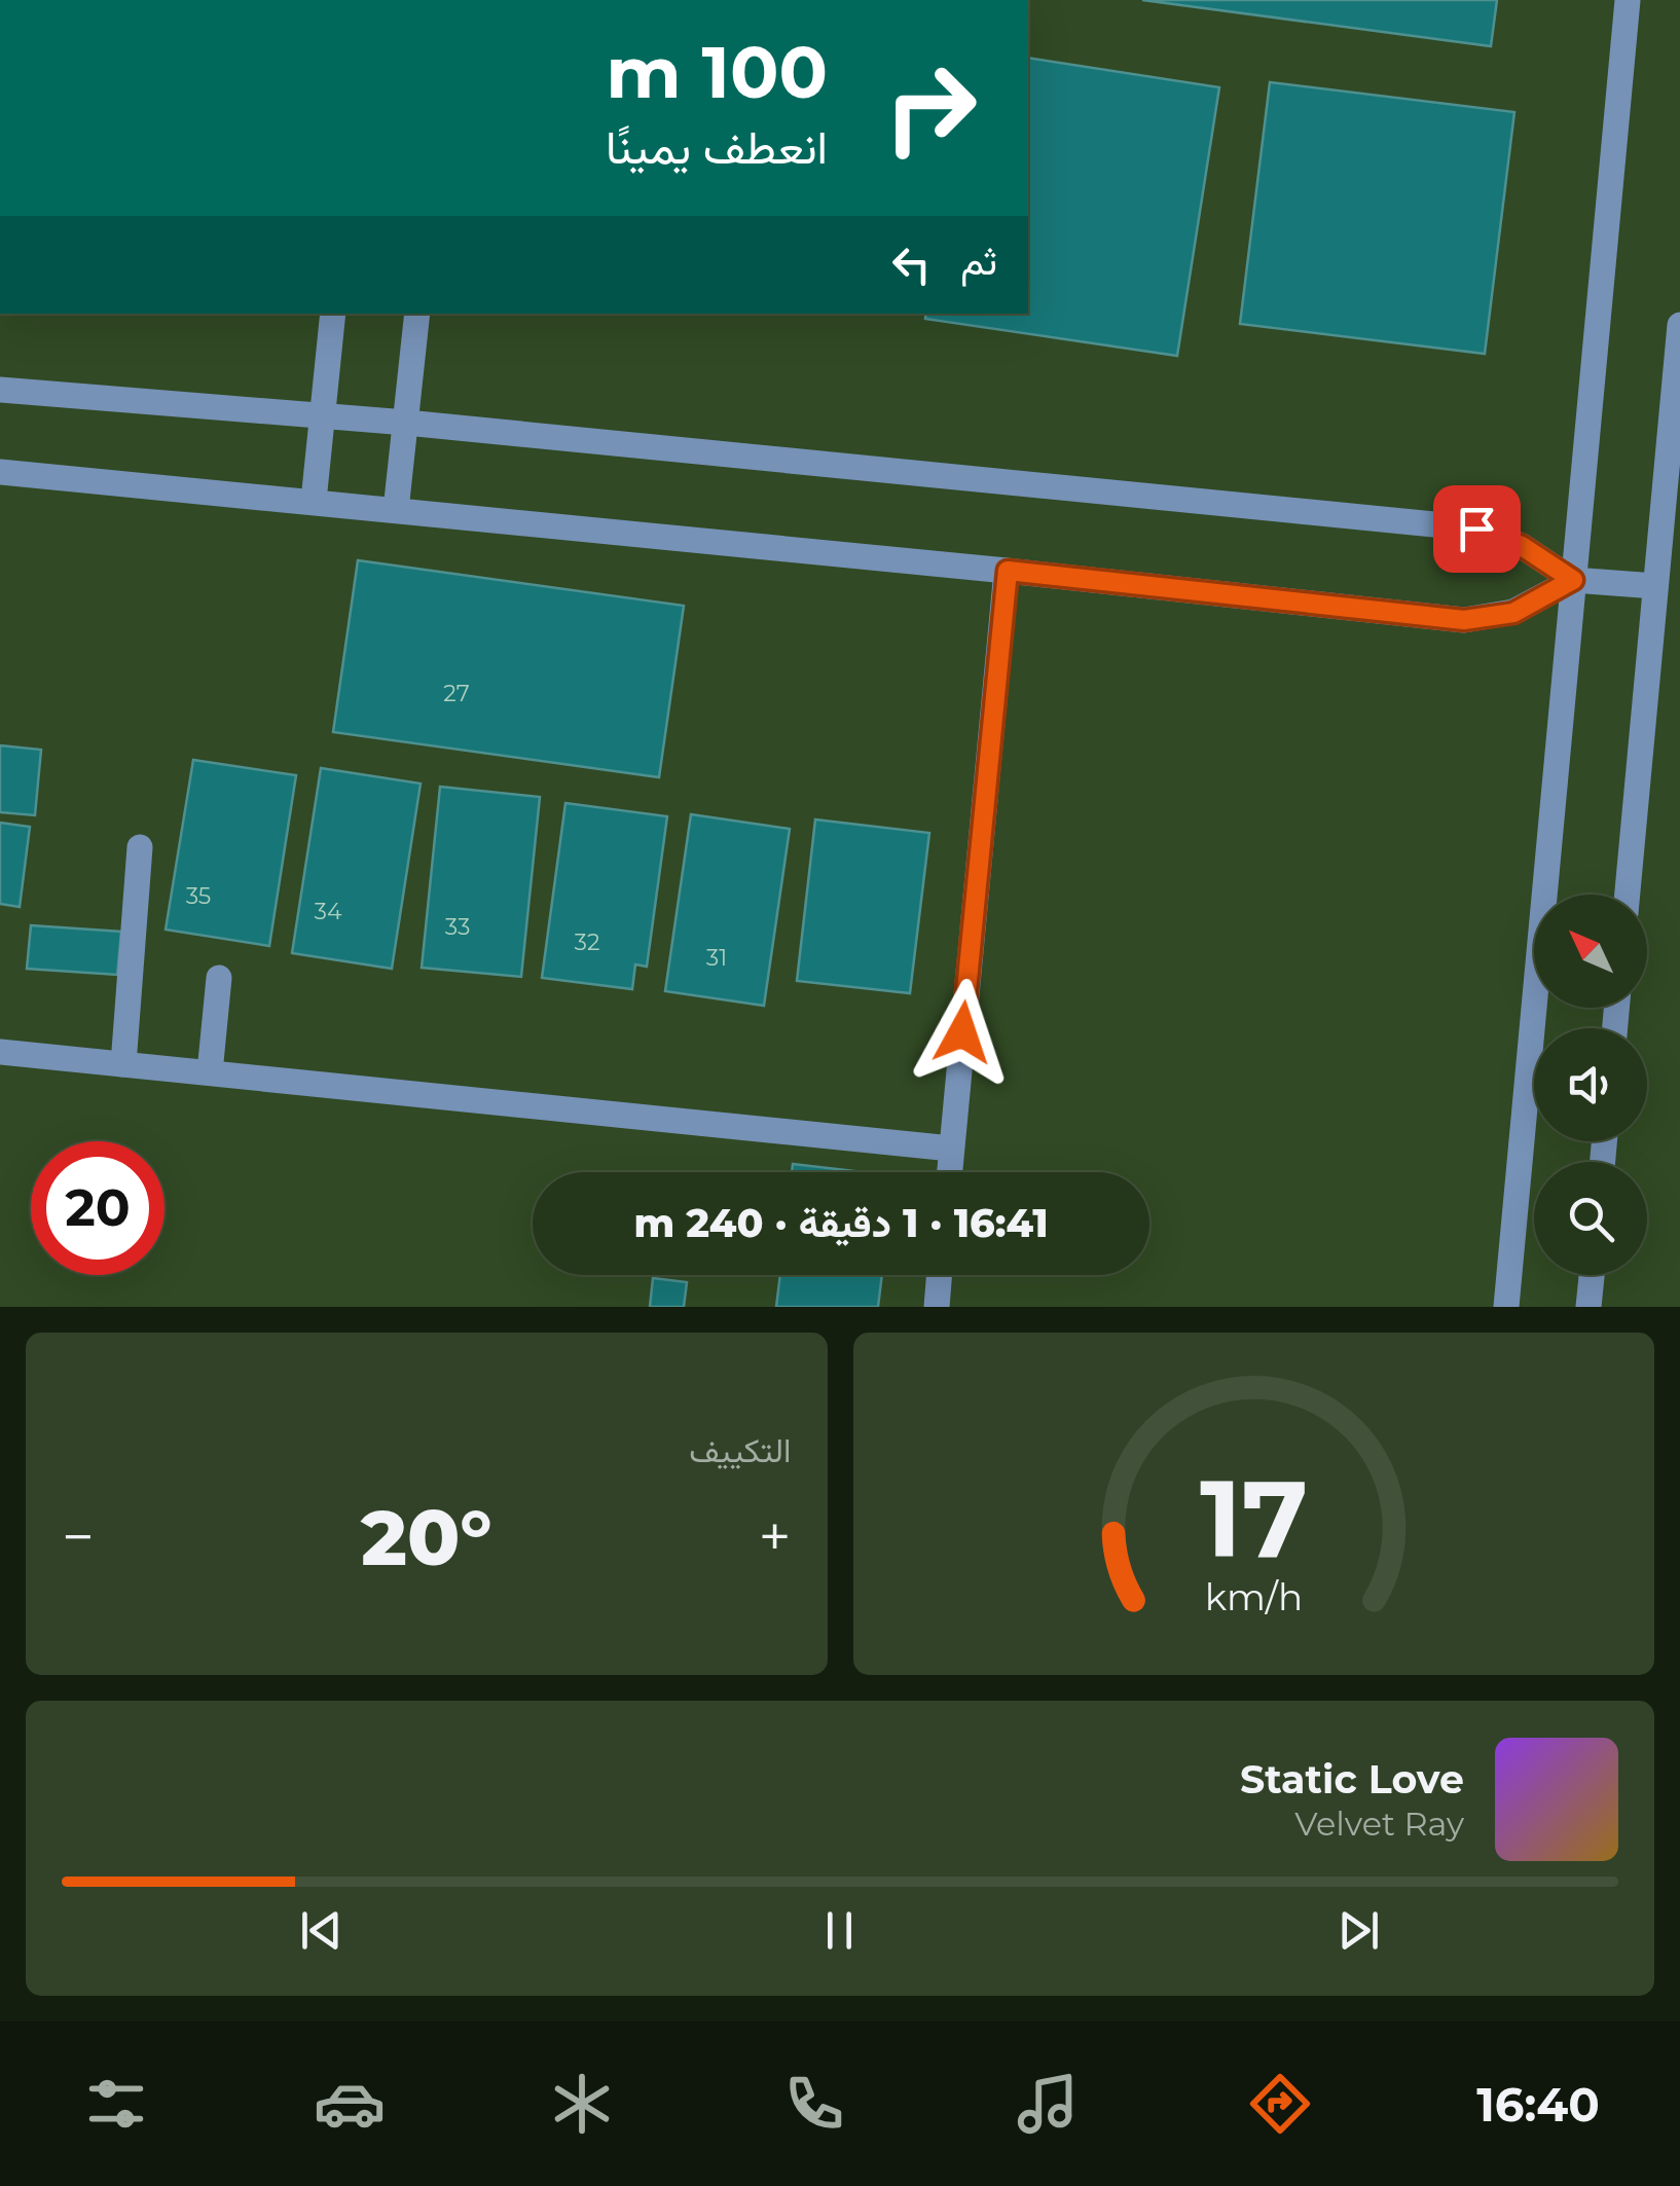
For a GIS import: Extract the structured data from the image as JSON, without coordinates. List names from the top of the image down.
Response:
{
  "house_numbers": [
    "27",
    "35",
    "34",
    "33",
    "32",
    "31"
  ],
  "north": "top left",
  "page": {
    "turn": ["100 m", "انعطف يمينًا"],
    "then": "ثم",
    "limit": "20",
    "trip": "16:41 · 1 دقيقة · 240 m",
    "tile": "التكييف",
    "heat": ["−", "20°", "+"],
    "song": ["Static Love", "Velvet Ray"],
    "tabs": "16:40",
    "gauge": ["17", "km/h"]
  }
}
